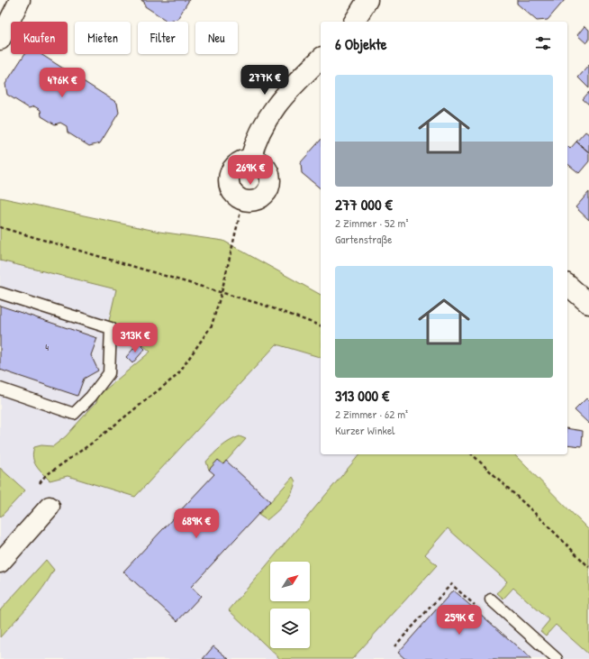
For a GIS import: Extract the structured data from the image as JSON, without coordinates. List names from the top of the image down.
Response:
{
  "house_numbers": ["4"],
  "north": "top right",
  "page": {
    "chip": [
      "Kaufen",
      "Mieten",
      "Filter",
      "Neu"
    ],
    "heading": "6 Objekte",
    "price": [
      "277K €",
      "476K €",
      "269K €",
      "313K €",
      "689K €",
      "259K €"
    ],
    "list": [
      {
        "name": "277 000 €",
        "note": "2 Zimmer · 52 m² · Gartenstraße"
      },
      {
        "name": "313 000 €",
        "note": "2 Zimmer · 62 m² · Kurzer Winkel"
      }
    ]
  }
}
